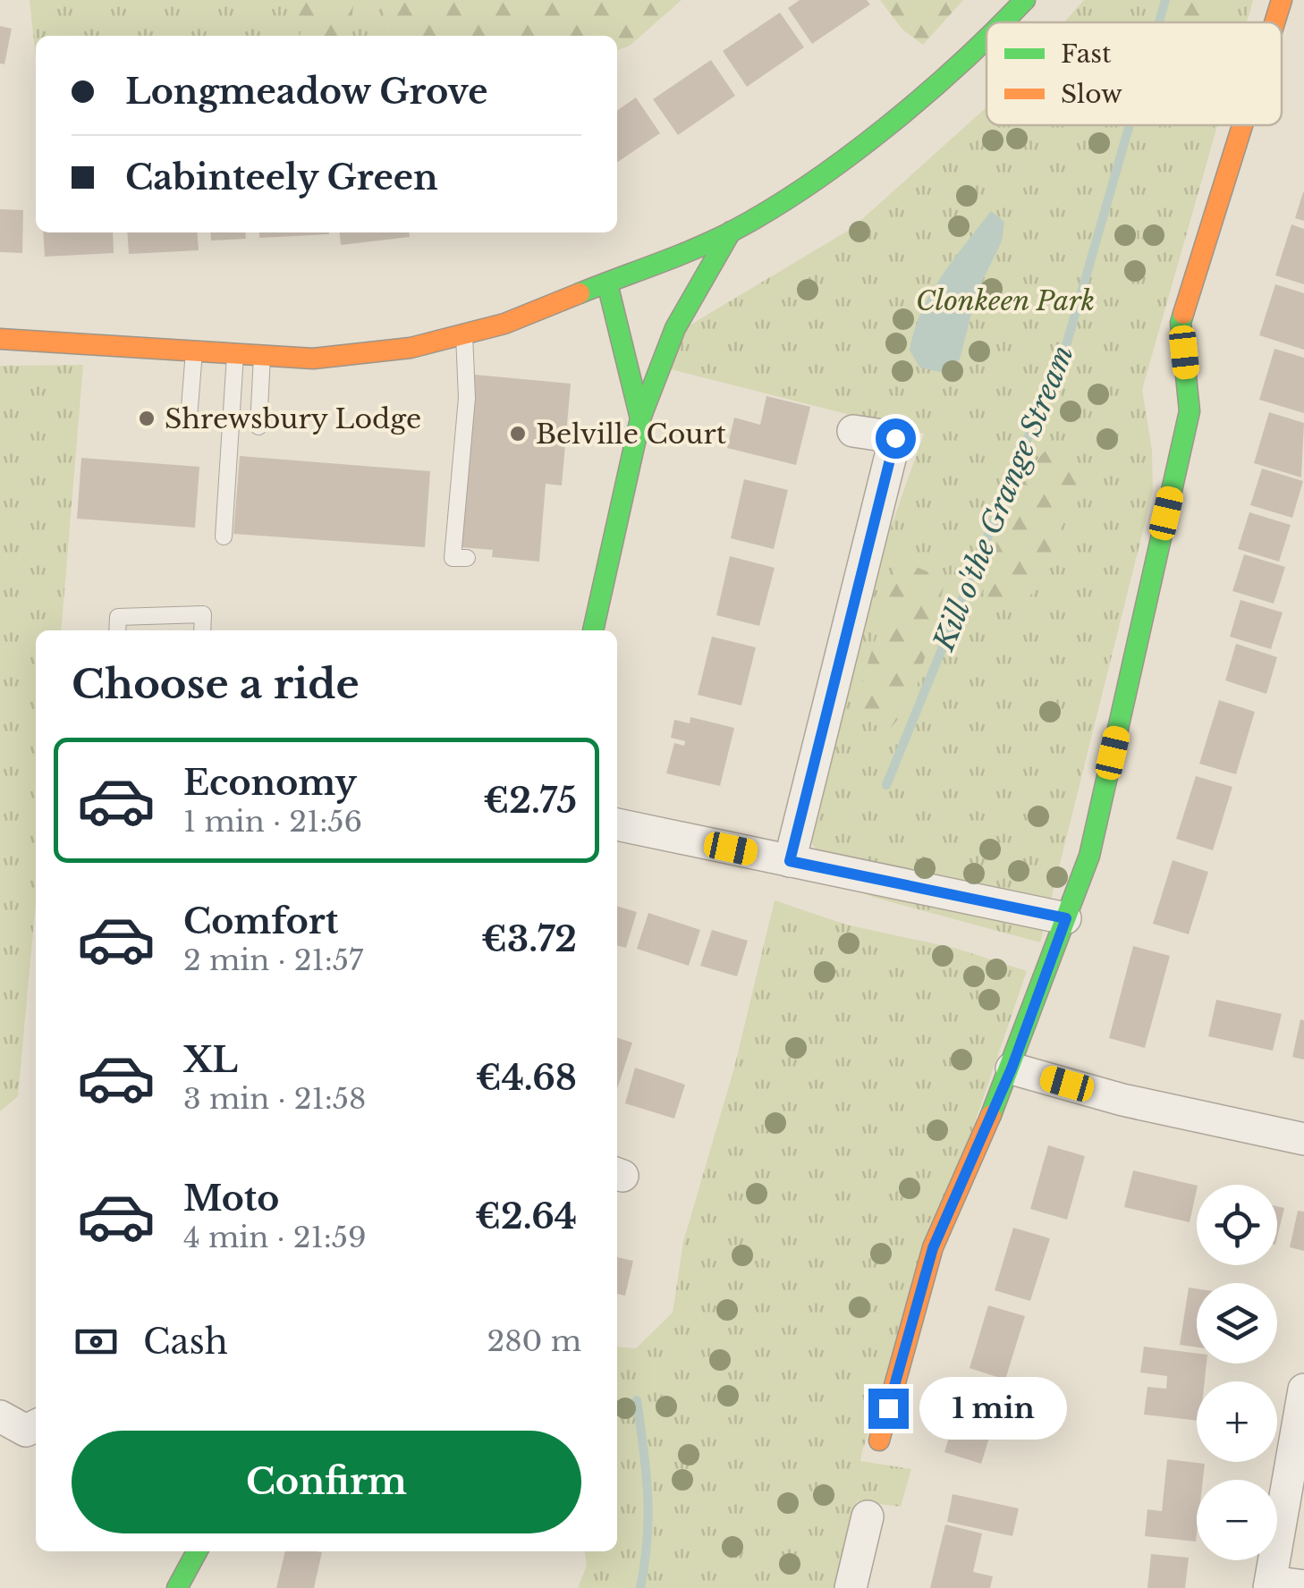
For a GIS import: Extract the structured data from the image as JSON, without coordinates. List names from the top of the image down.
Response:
{
  "water": ["Kill o'the Grange Stream"],
  "parks": ["Clonkeen Park"],
  "places": ["Shrewsbury Lodge", "Belville Court"],
  "legend": ["Fast", "Slow"],
  "page": {
    "banner": ["Longmeadow Grove", "Cabinteely Green"],
    "heading": "Choose a ride",
    "list": [
      {
        "name": "Economy",
        "note": "1 min · 21:56",
        "value": "€2.75"
      },
      {
        "name": "Comfort",
        "note": "2 min · 21:57",
        "value": "€3.72"
      },
      {
        "name": "XL",
        "note": "3 min · 21:58",
        "value": "€4.68"
      },
      {
        "name": "Moto",
        "note": "4 min · 21:59",
        "value": "€2.64"
      }
    ],
    "map_buttons": ["+", "−"],
    "pay": ["Cash", "280 m"],
    "bubble": "1 min",
    "buttons": "Confirm"
  }
}
